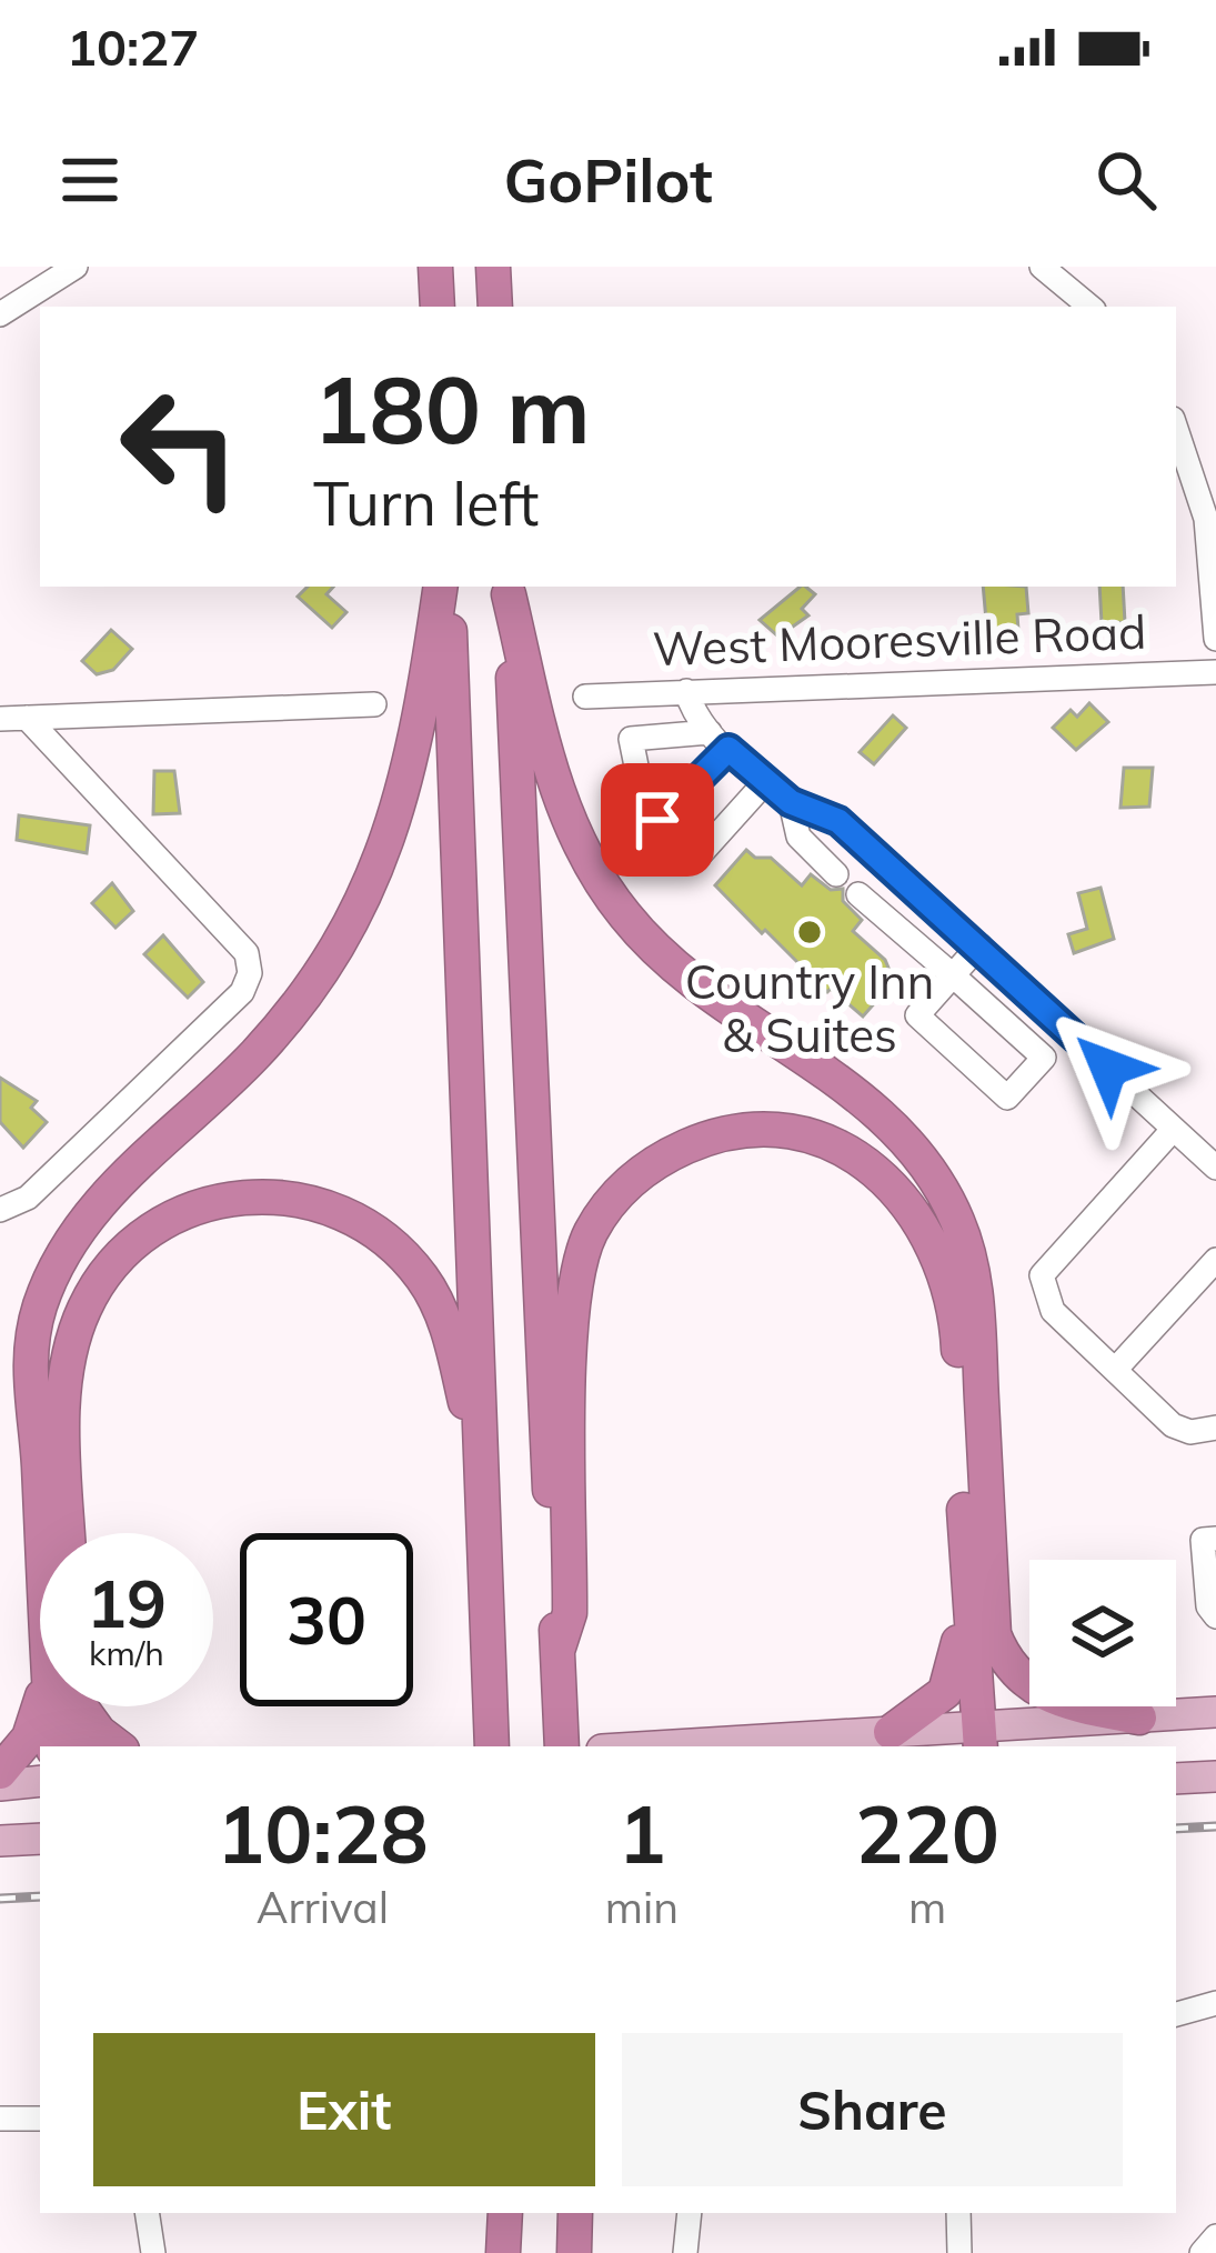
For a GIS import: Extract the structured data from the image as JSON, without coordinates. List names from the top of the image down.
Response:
{
  "streets": {
    "street": ["West Mooresville Road"]
  },
  "places": ["Country Inn & Suites"],
  "page": {
    "status": "10:27",
    "header": "GoPilot",
    "turn": ["180 m", "Turn left"],
    "speed": "19 km/h",
    "limit": "30",
    "eta": [
      "10:28",
      "Arrival",
      "1",
      "min",
      "220",
      "m"
    ],
    "buttons": ["Exit", "Share"]
  }
}
